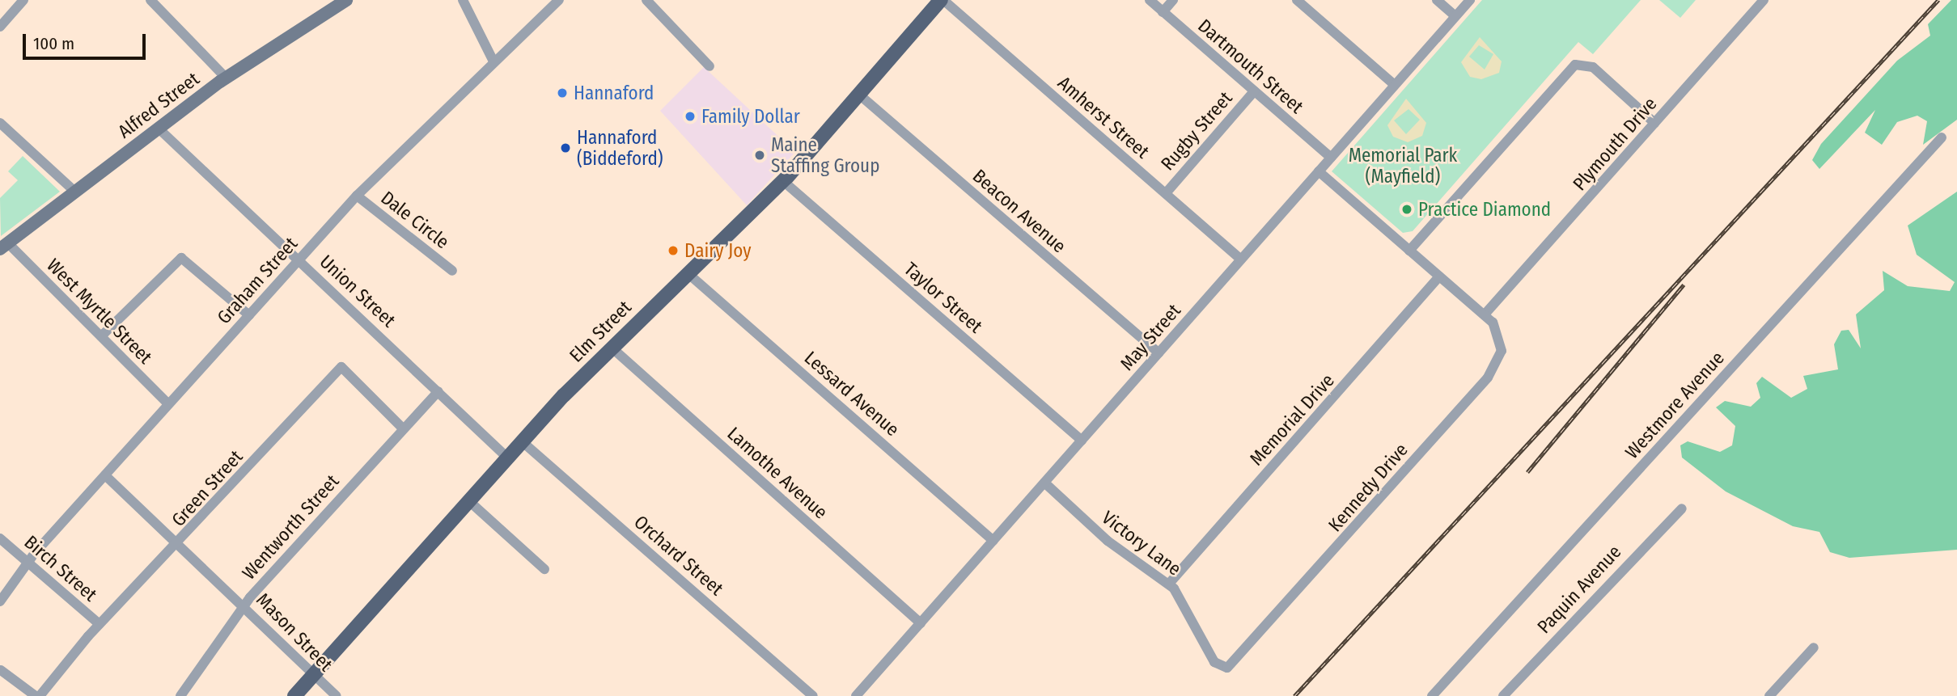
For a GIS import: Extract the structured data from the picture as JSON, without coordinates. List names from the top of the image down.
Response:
{
  "streets": {
    "main road": ["Alfred Street", "Elm Street"],
    "street": [
      "Dartmouth Street",
      "Amherst Street",
      "Rugby Street",
      "Plymouth Drive",
      "Beacon Avenue",
      "Dale Circle",
      "Graham Street",
      "Union Street",
      "Taylor Street",
      "West Myrtle Street",
      "May Street",
      "Lessard Avenue",
      "Westmore Avenue",
      "Memorial Drive",
      "Lamothe Avenue",
      "Kennedy Drive",
      "Green Street",
      "Wentworth Street",
      "Victory Lane",
      "Orchard Street",
      "Birch Street",
      "Paquin Avenue",
      "Mason Street"
    ]
  },
  "crossings": [
    ["Dartmouth Street", "Rugby Street"],
    ["Dartmouth Street", "May Street"],
    ["Alfred Street", "Union Street"],
    ["Alfred Street", "West Myrtle Street"],
    ["Amherst Street", "Rugby Street"],
    ["Amherst Street", "Elm Street"],
    ["Amherst Street", "May Street"],
    ["Plymouth Drive", "Kennedy Drive"],
    ["Beacon Avenue", "Elm Street"],
    ["Beacon Avenue", "May Street"],
    ["Dale Circle", "Graham Street"],
    ["Graham Street", "Union Street"],
    ["Graham Street", "West Myrtle Street"],
    ["Graham Street", "Birch Street"],
    ["Graham Street", "Mason Street"],
    ["Union Street", "Elm Street"],
    ["Union Street", "Wentworth Street"],
    ["Taylor Street", "Elm Street"],
    ["Taylor Street", "May Street"],
    ["Elm Street", "Lessard Avenue"],
    ["Elm Street", "Lamothe Avenue"],
    ["Elm Street", "Orchard Street"],
    ["Elm Street", "Mason Street"],
    ["May Street", "Lessard Avenue"],
    ["May Street", "Lamothe Avenue"],
    ["May Street", "Kennedy Drive"],
    ["May Street", "Victory Lane"],
    ["Memorial Drive", "Kennedy Drive"],
    ["Memorial Drive", "Victory Lane"],
    ["Kennedy Drive", "Victory Lane"],
    ["Green Street", "Wentworth Street"],
    ["Green Street", "Birch Street"],
    ["Green Street", "Mason Street"],
    ["Wentworth Street", "Mason Street"]
  ],
  "parks": ["Memorial Park (Mayfield)"],
  "places": [
    "Hannaford",
    "Family Dollar",
    "Hannaford (Biddeford)",
    "Maine Staffing Group",
    "Practice Diamond",
    "Dairy Joy"
  ],
  "scale_bar": "100 m"
}
